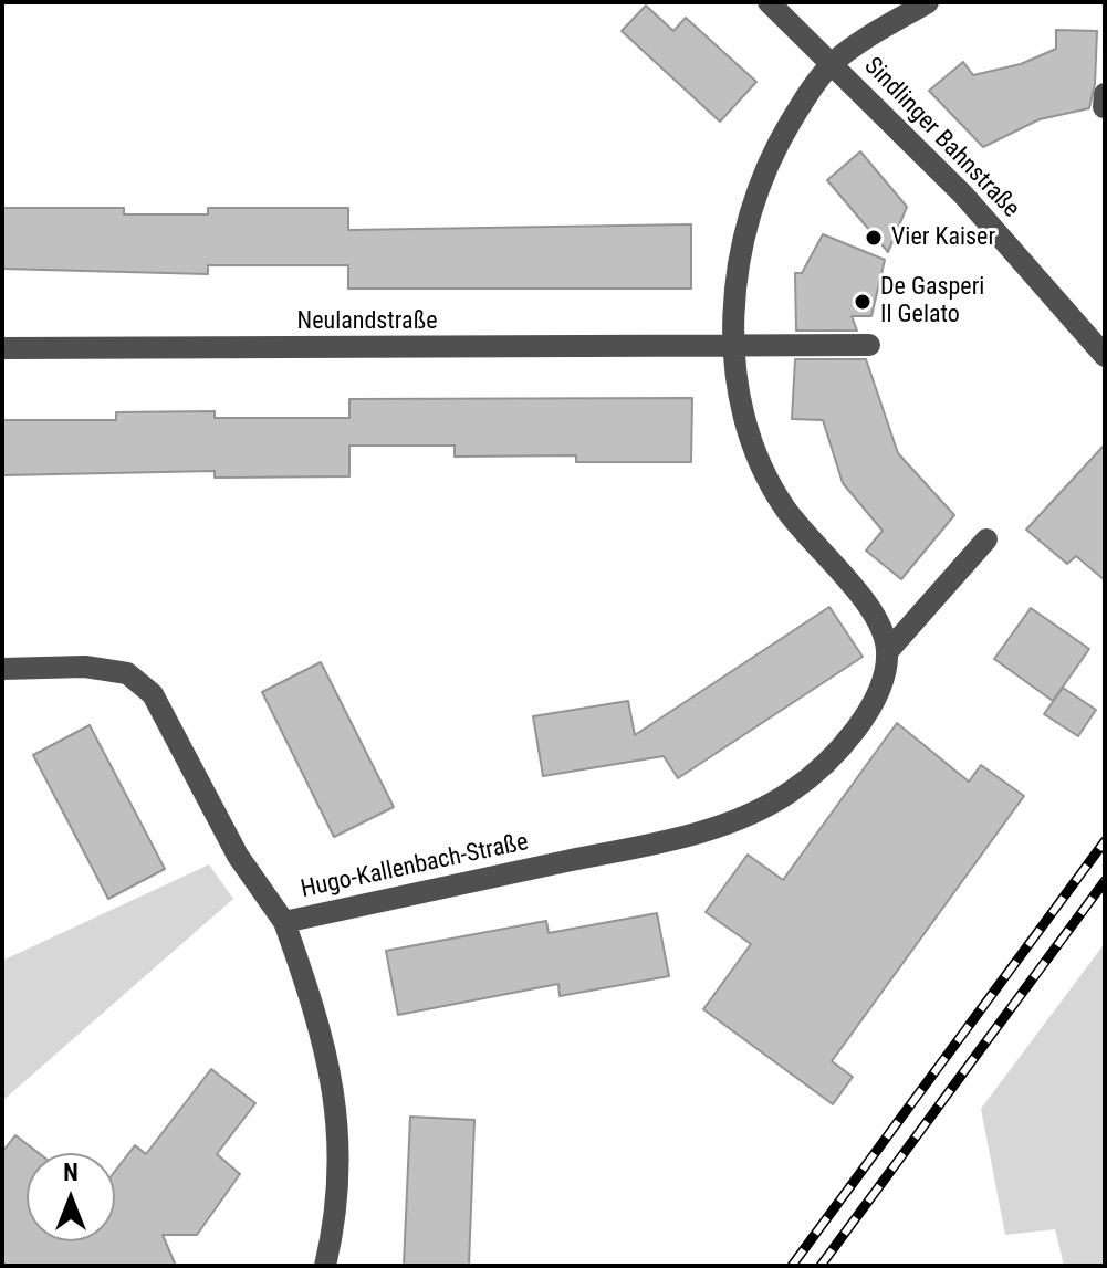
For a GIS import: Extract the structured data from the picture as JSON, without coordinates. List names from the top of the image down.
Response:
{
  "streets": {
    "street": ["Sindlinger Bahnstraße", "Neulandstraße", "Hugo-Kallenbach-Straße"]
  },
  "places": ["Vier Kaiser", "De Gasperi Il Gelato"],
  "north": "top"
}
